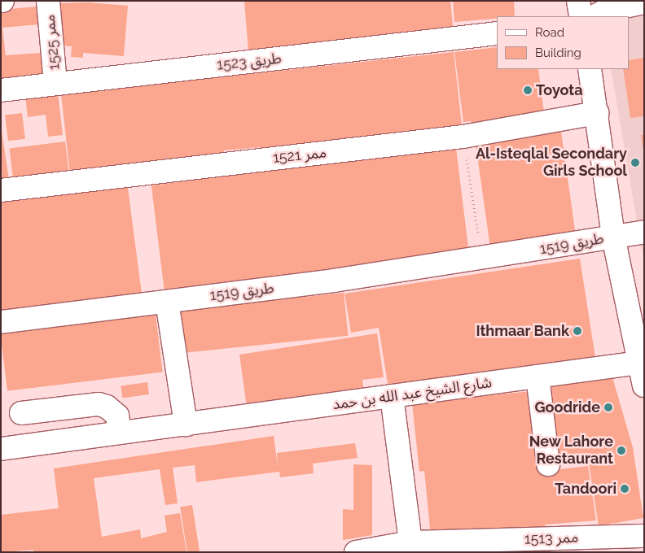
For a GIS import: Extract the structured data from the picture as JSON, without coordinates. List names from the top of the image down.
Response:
{
  "streets": {
    "street": [
      "ممر 1525",
      "طريق 1523",
      "ممر 1521",
      "طريق 1519",
      "شارع الشيخ عبد الله بن حمد",
      "ممر 1513"
    ]
  },
  "crossings": [
    ["ممر 1525", "طريق 1523"]
  ],
  "places": [
    "Toyota",
    "Al-Isteqlal Secondary Girls School",
    "Ithmaar Bank",
    "Goodride",
    "New Lahore Restaurant",
    "Tandoori"
  ],
  "legend": ["Road", "Building"]
}
